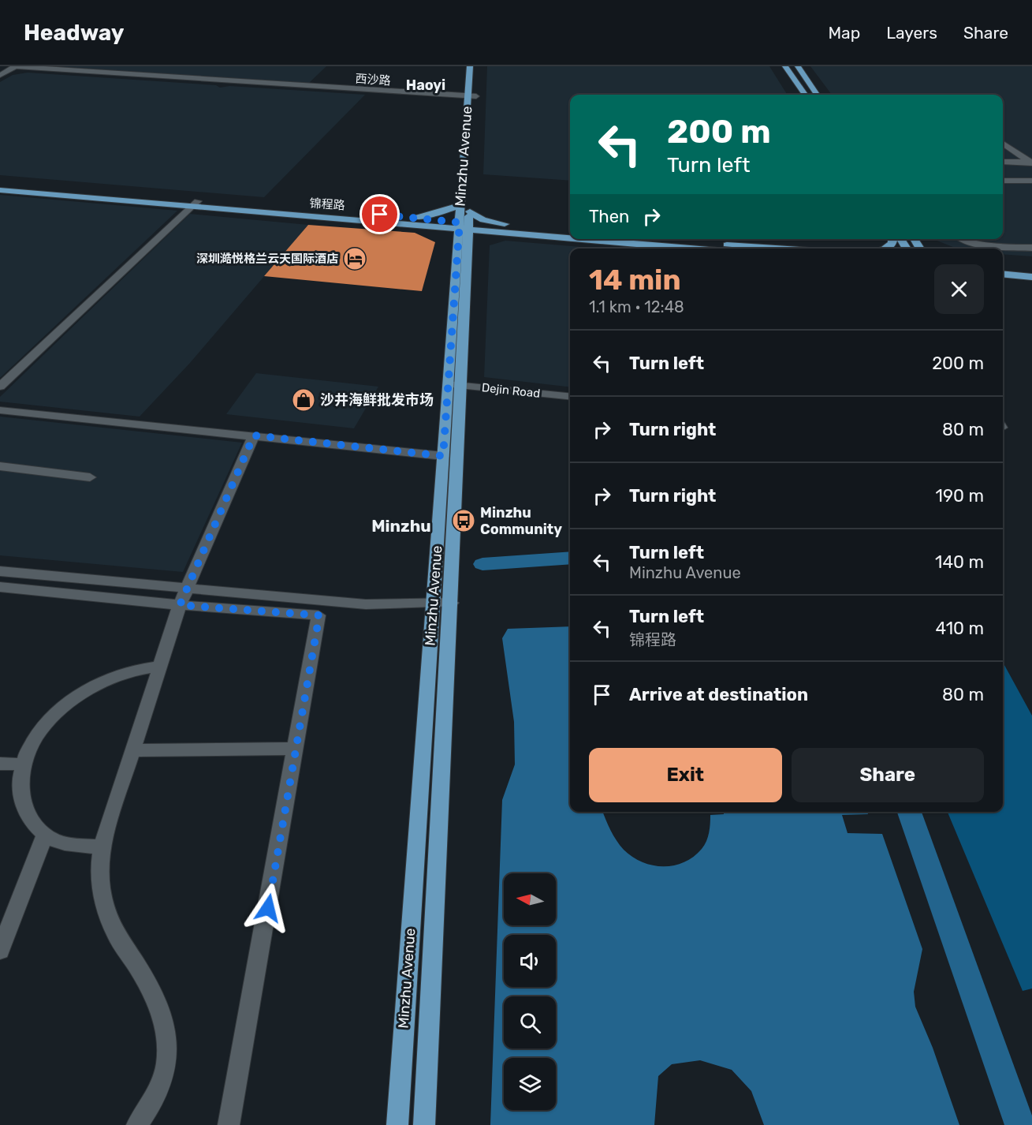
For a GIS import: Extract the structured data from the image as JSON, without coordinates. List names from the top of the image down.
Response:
{
  "streets": {
    "main road": ["Minzhu Avenue", "锦程路"],
    "street": ["西沙路", "Dejin Road"]
  },
  "crossings": [
    ["西沙路", "Minzhu Avenue"],
    ["Minzhu Avenue", "锦程路"],
    ["Minzhu Avenue", "Dejin Road"]
  ],
  "districts": ["Haoyi", "Minzhu"],
  "places": {
    "hotel": ["深圳澔悦格兰云天国际酒店"],
    "shop": ["沙井海鲜批发市场"],
    "bus stop": ["Minzhu Community"]
  },
  "north": "left",
  "page": {
    "header": "Headway",
    "nav": ["Map", "Layers", "Share"],
    "turn": ["200 m", "Turn left"],
    "then": "Then",
    "heading": ["14 min", "1.1 km · 12:48"],
    "list": [
      {
        "name": "Turn left",
        "value": "200 m"
      },
      {
        "name": "Turn right",
        "value": "80 m"
      },
      {
        "name": "Turn right",
        "value": "190 m"
      },
      {
        "name": "Turn left",
        "note": "Minzhu Avenue",
        "value": "140 m"
      },
      {
        "name": "Turn left",
        "note": "锦程路",
        "value": "410 m"
      },
      {
        "name": "Arrive at destination",
        "value": "80 m"
      }
    ],
    "buttons": ["Exit", "Share"]
  }
}
